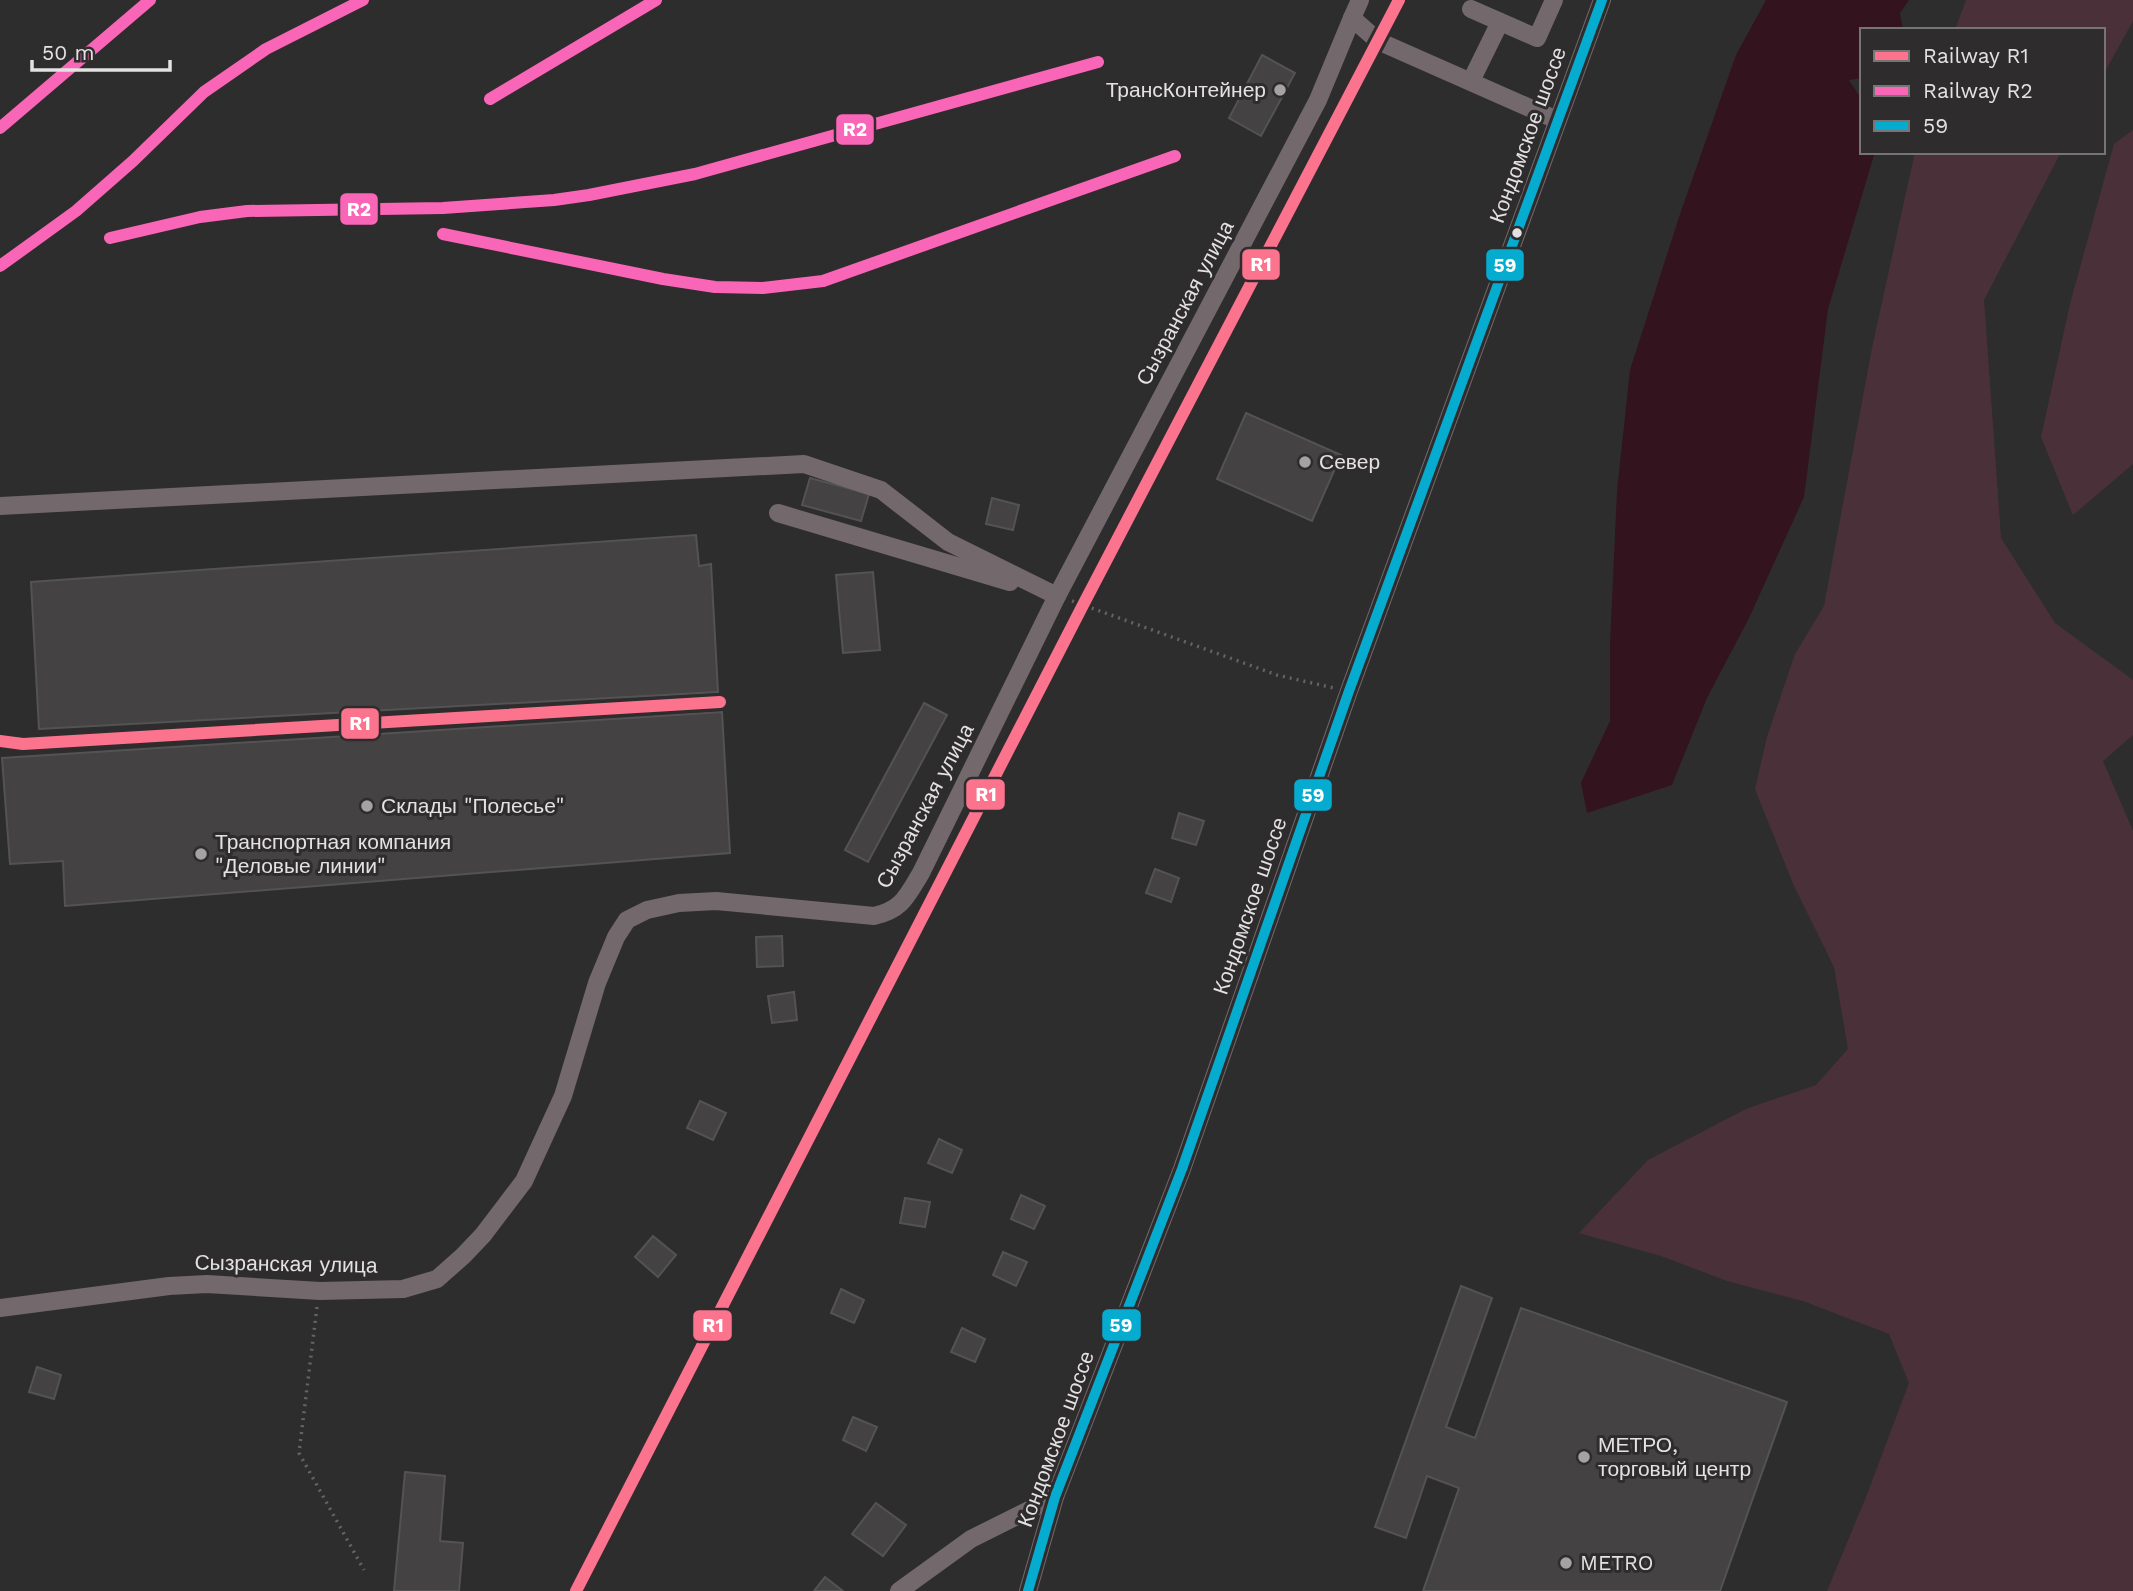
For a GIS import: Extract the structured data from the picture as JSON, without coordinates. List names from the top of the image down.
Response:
{
  "streets": {
    "street": ["Кондомское шоссе", "Сызранская улица"]
  },
  "places": [
    "ТрансКонтейнер",
    "Север",
    "Склады \"Полесье\"",
    "Транспортная компания \"Деловые линии\"",
    "МЕТРО, торговый центр",
    "METRO"
  ],
  "lines": ["rail line R1", "rail line R2", "transit line 59"],
  "legend": ["Railway R1", "Railway R2", "59"],
  "scale_bar": "50 m"
}
